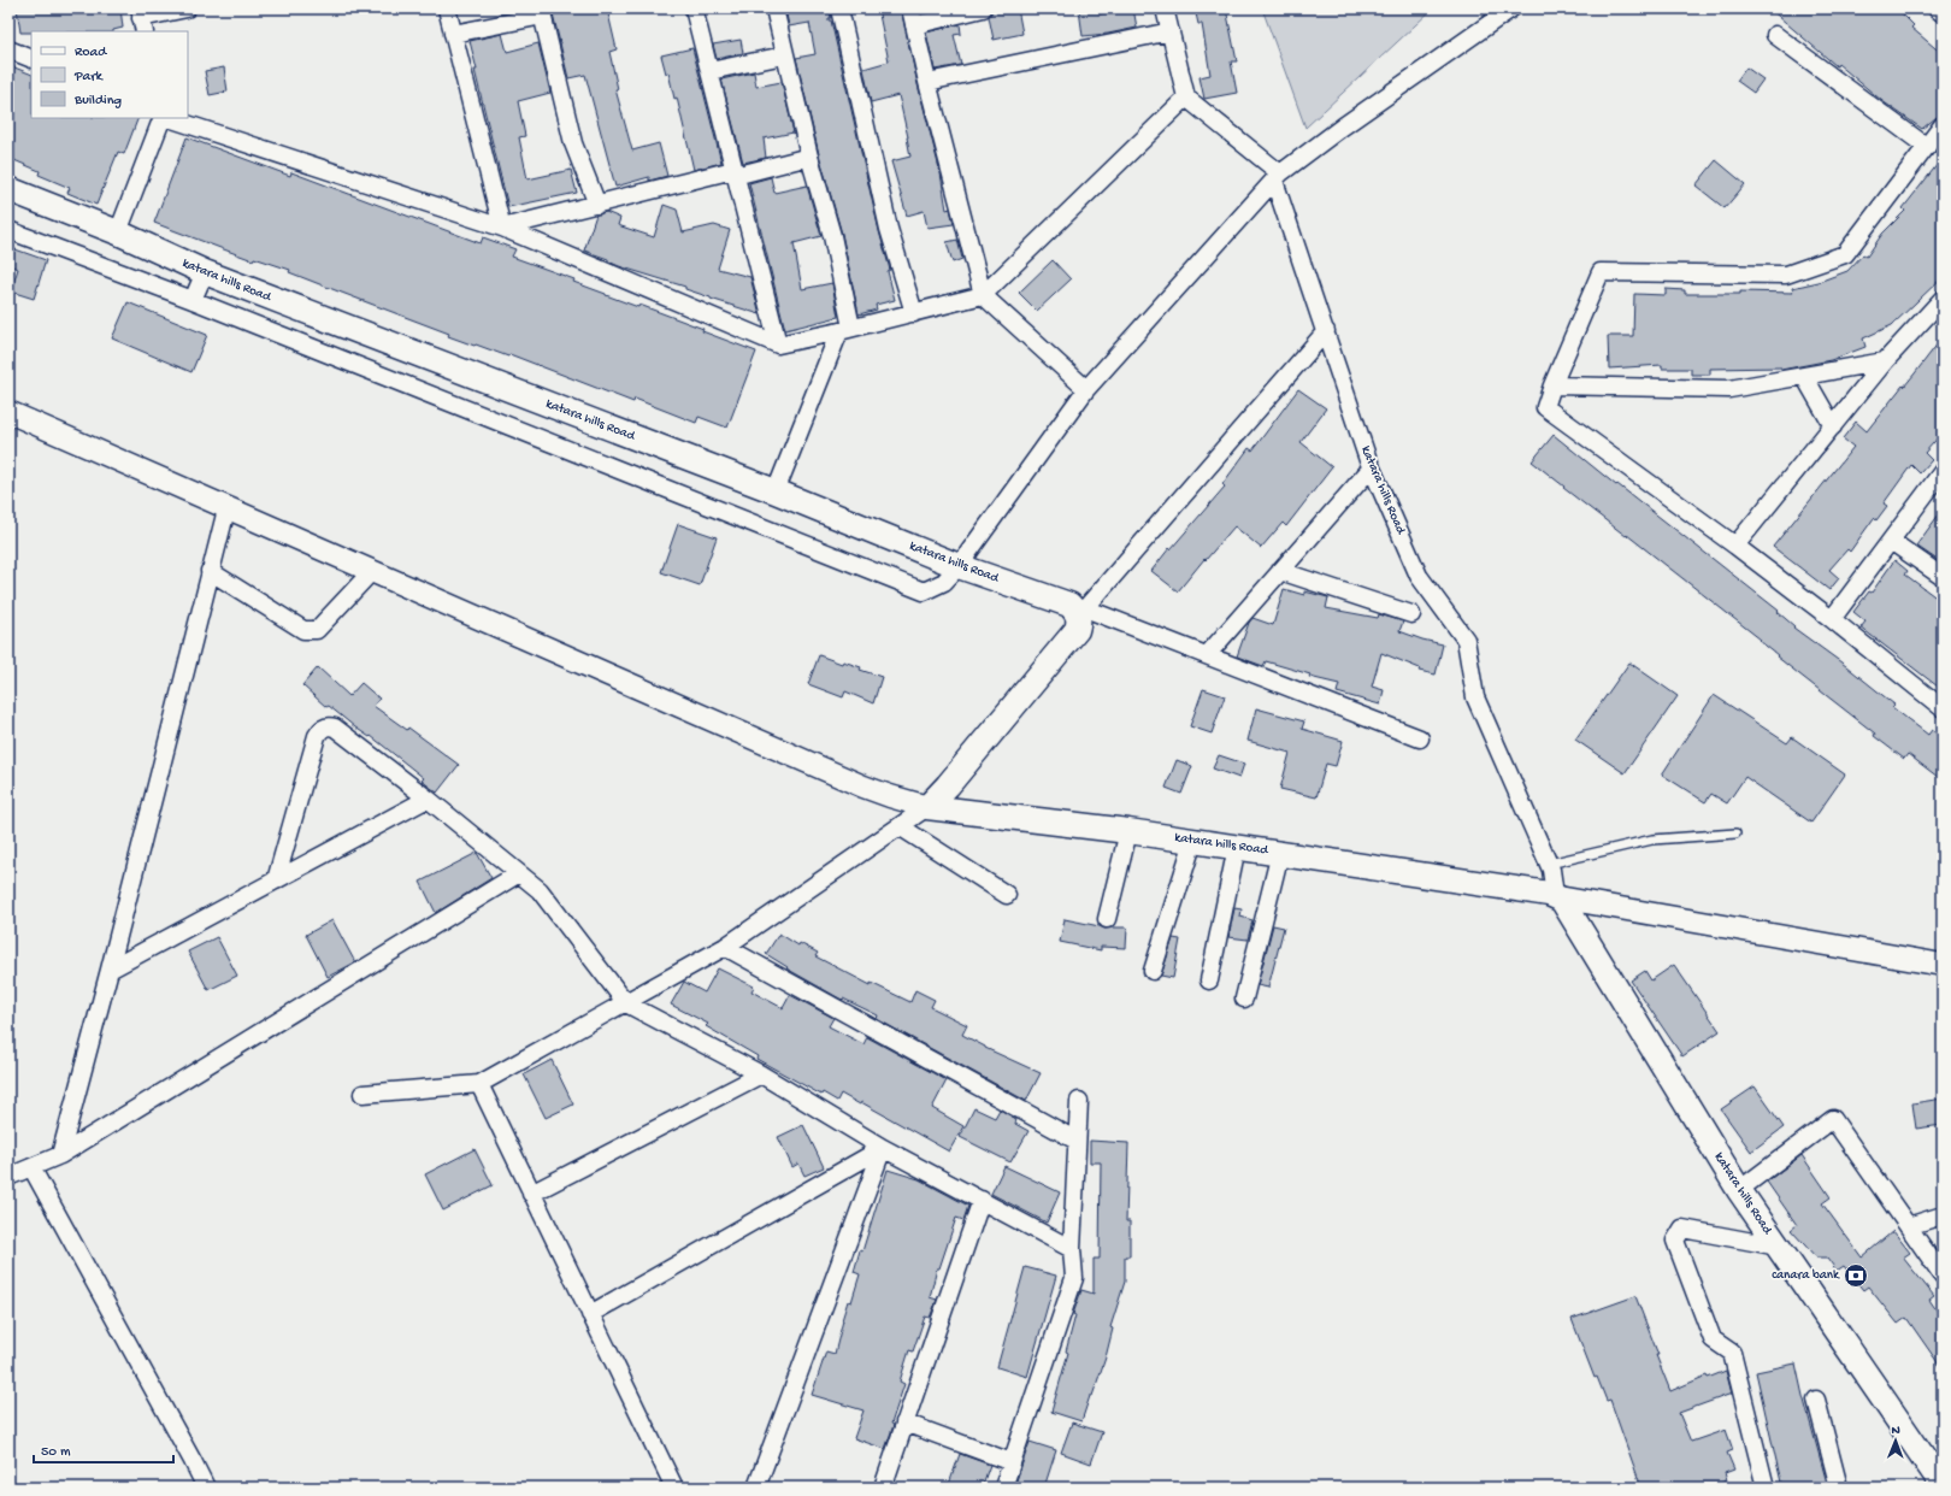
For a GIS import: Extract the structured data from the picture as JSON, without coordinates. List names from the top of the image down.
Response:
{
  "streets": {
    "main road": ["katara hills Road"]
  },
  "places": {
    "bank": ["canara bank"]
  },
  "legend": ["Road", "Park", "Building"],
  "scale_bar": "50 m",
  "north": "top"
}
